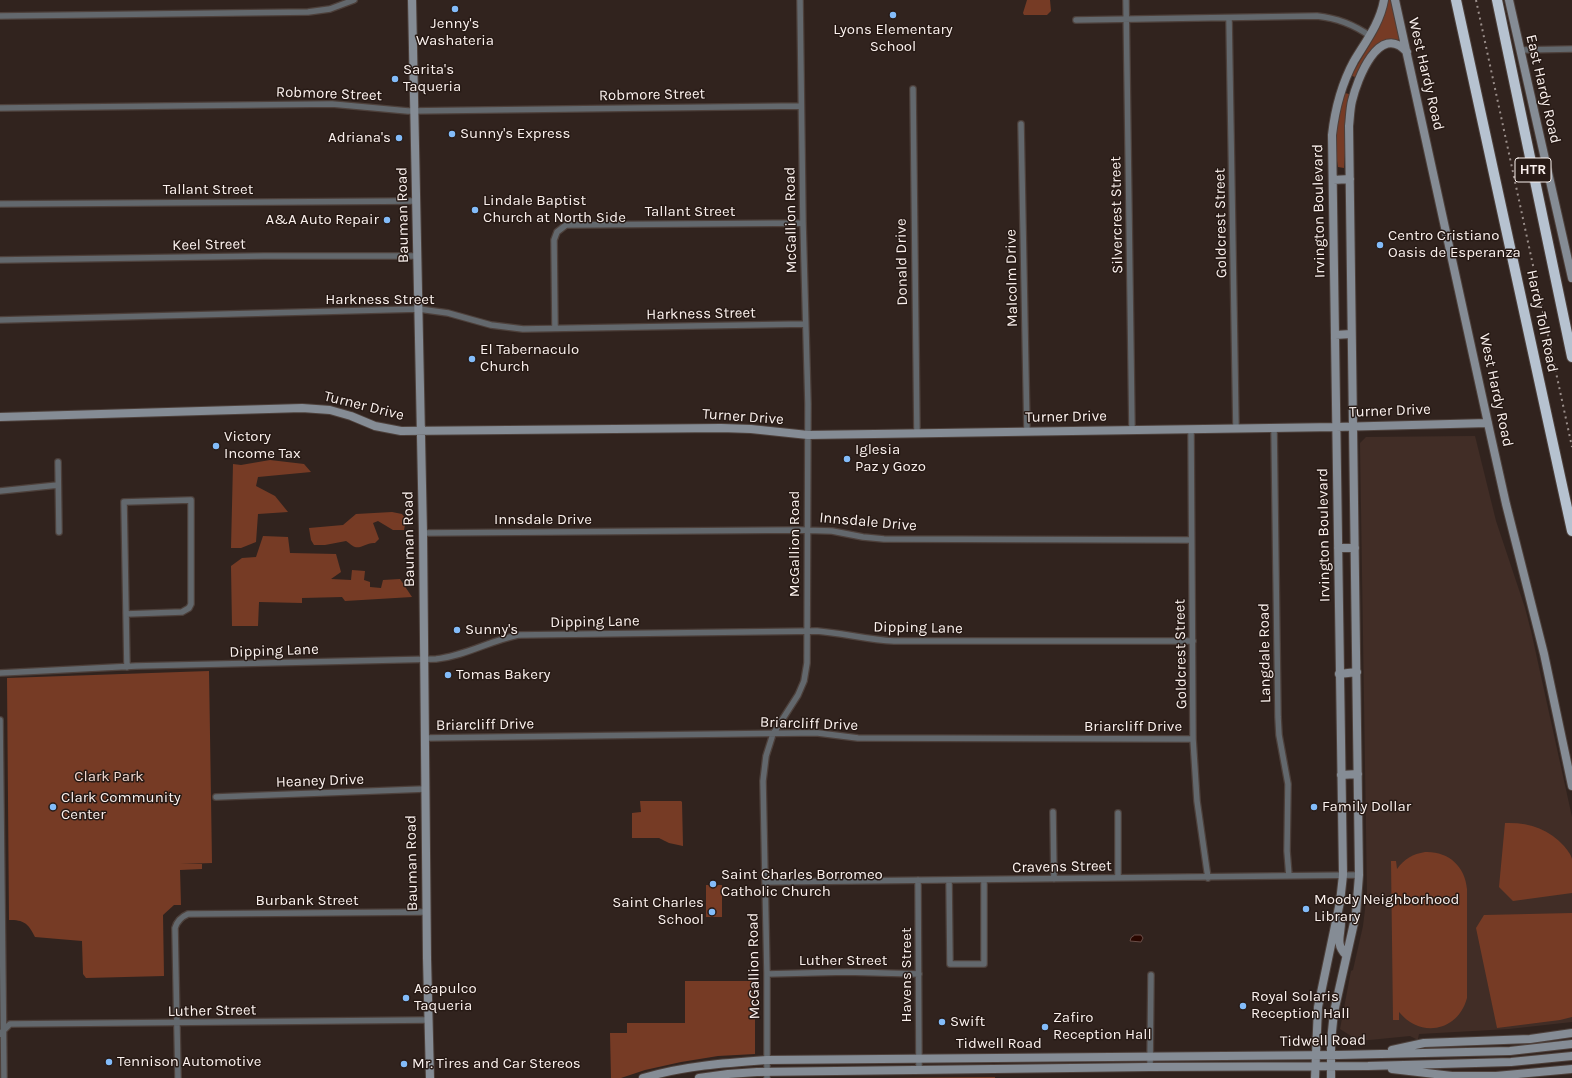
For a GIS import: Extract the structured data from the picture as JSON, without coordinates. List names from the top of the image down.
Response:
{
  "streets": {
    "highway": ["HTR", "Hardy Toll Road"],
    "main road": [
      "West Hardy Road",
      "East Hardy Road",
      "Irvington Boulevard",
      "Bauman Road",
      "Turner Drive",
      "Tidwell Road"
    ],
    "street": [
      "Robmore Street",
      "Tallant Street",
      "Silvercrest Street",
      "McGallion Road",
      "Goldcrest Street",
      "Keel Street",
      "Donald Drive",
      "Malcolm Drive",
      "Harkness Street",
      "Innsdale Drive",
      "Dipping Lane",
      "Langdale Road",
      "Briarcliff Drive",
      "Heaney Drive",
      "Cravens Street",
      "Burbank Street",
      "Luther Street",
      "Havens Street"
    ]
  },
  "crossings": [
    ["West Hardy Road", "Irvington Boulevard"],
    ["West Hardy Road", "Turner Drive"],
    ["Robmore Street", "Bauman Road"],
    ["Robmore Street", "McGallion Road"],
    ["Tallant Street", "Bauman Road"],
    ["Tallant Street", "McGallion Road"],
    ["Tallant Street", "Harkness Street"],
    ["Irvington Boulevard", "Turner Drive"],
    ["Irvington Boulevard", "Cravens Street"],
    ["Irvington Boulevard", "Tidwell Road"],
    ["Bauman Road", "Keel Street"],
    ["Bauman Road", "Harkness Street"],
    ["Bauman Road", "Turner Drive"],
    ["Bauman Road", "Innsdale Drive"],
    ["Bauman Road", "Dipping Lane"],
    ["Bauman Road", "Briarcliff Drive"],
    ["Bauman Road", "Heaney Drive"],
    ["Bauman Road", "Burbank Street"],
    ["Bauman Road", "Luther Street"],
    ["Silvercrest Street", "Turner Drive"],
    ["McGallion Road", "Harkness Street"],
    ["McGallion Road", "Turner Drive"],
    ["McGallion Road", "Innsdale Drive"],
    ["McGallion Road", "Dipping Lane"],
    ["McGallion Road", "Briarcliff Drive"],
    ["McGallion Road", "Cravens Street"],
    ["McGallion Road", "Luther Street"],
    ["McGallion Road", "Tidwell Road"],
    ["Goldcrest Street", "Turner Drive"],
    ["Goldcrest Street", "Innsdale Drive"],
    ["Goldcrest Street", "Dipping Lane"],
    ["Goldcrest Street", "Briarcliff Drive"],
    ["Goldcrest Street", "Cravens Street"],
    ["Donald Drive", "Turner Drive"],
    ["Malcolm Drive", "Turner Drive"],
    ["Turner Drive", "Langdale Road"],
    ["Langdale Road", "Cravens Street"],
    ["Cravens Street", "Havens Street"],
    ["Burbank Street", "Luther Street"],
    ["Luther Street", "Havens Street"],
    ["Havens Street", "Tidwell Road"]
  ],
  "parks": ["Clark Park"],
  "places": [
    "Jenny's Washateria",
    "Lyons Elementary School",
    "Sarita's Taqueria",
    "Sunny's Express",
    "Adriana's",
    "Lindale Baptist Church at North Side",
    "A&A Auto Repair",
    "Centro Cristiano Oasis de Esperanza",
    "El Tabernaculo Church",
    "Victory Income Tax",
    "Iglesia Paz y Gozo",
    "Sunny's",
    "Tomas Bakery",
    "Clark Community Center",
    "Family Dollar",
    "Saint Charles Borromeo Catholic Church",
    "Moody Neighborhood Library",
    "Saint Charles School",
    "Acapulco Taqueria",
    "Royal Solaris Reception Hall",
    "Swift",
    "Zafiro Reception Hall",
    "Tennison Automotive",
    "Mr. Tires and Car Stereos"
  ]
}
